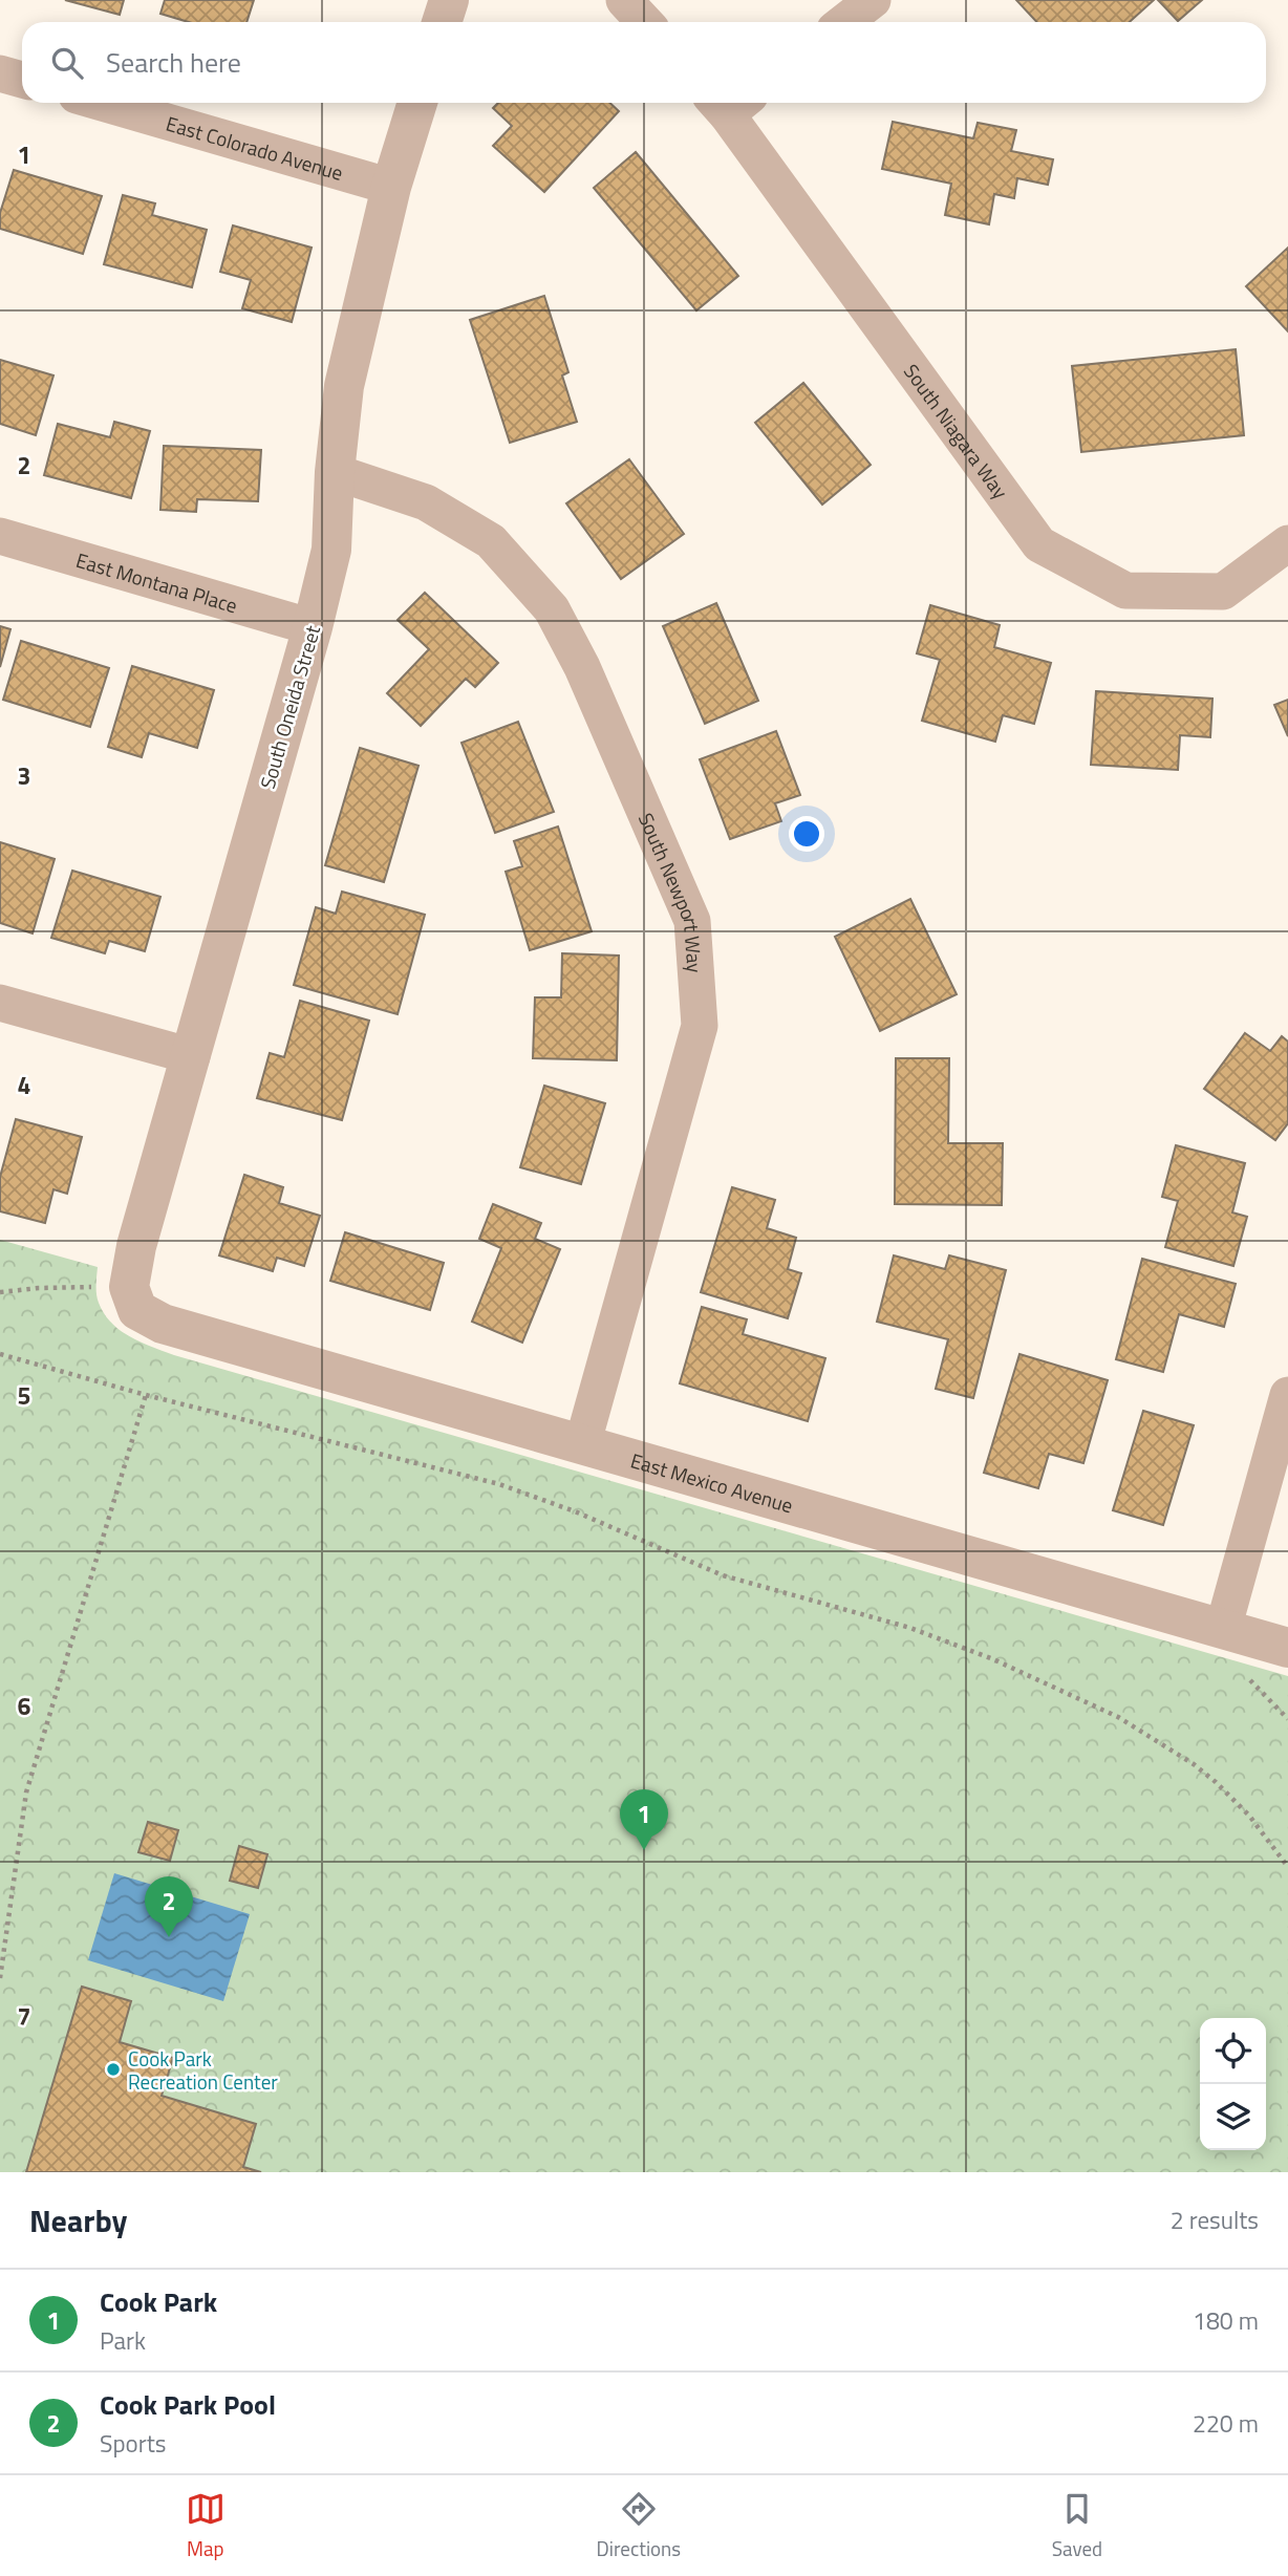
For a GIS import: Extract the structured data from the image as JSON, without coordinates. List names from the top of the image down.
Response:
{
  "streets": {
    "street": [
      "East Colorado Avenue",
      "South Niagara Way",
      "East Montana Place",
      "South Oneida Street",
      "South Newport Way",
      "East Mexico Avenue"
    ]
  },
  "crossings": [
    ["East Colorado Avenue", "South Oneida Street"],
    ["East Montana Place", "South Oneida Street"],
    ["South Oneida Street", "South Newport Way"],
    ["South Oneida Street", "East Mexico Avenue"],
    ["South Newport Way", "East Mexico Avenue"]
  ],
  "places": ["Cook Park Recreation Center"],
  "page": {
    "search": "Search here",
    "pins": ["1", "2"],
    "heading": ["Nearby", "2 results"],
    "list": [
      {
        "mark": "1",
        "name": "Cook Park",
        "note": "Park",
        "value": "180 m"
      },
      {
        "mark": "2",
        "name": "Cook Park Pool",
        "note": "Sports",
        "value": "220 m"
      }
    ],
    "nav": ["Map", "Directions", "Saved"]
  },
  "grid": {
    "rows": [
      "1",
      "2",
      "3",
      "4",
      "5",
      "6",
      "7"
    ]
  }
}
